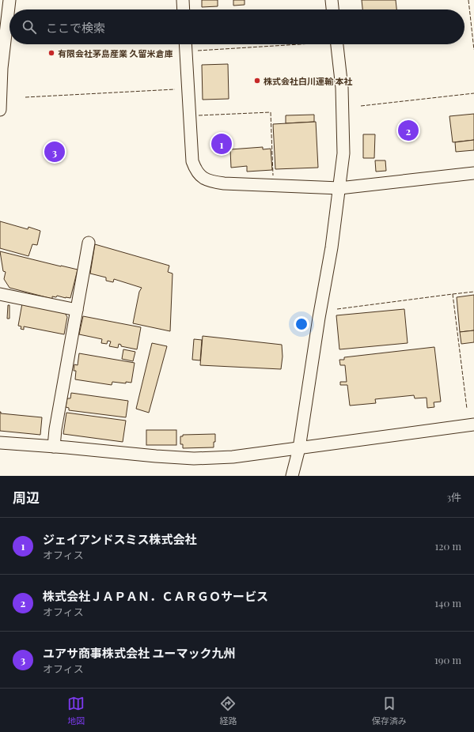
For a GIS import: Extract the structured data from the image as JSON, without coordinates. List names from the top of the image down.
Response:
{
  "places": ["有限会社茅島産業 久留米倉庫", "株式会社白川運輸 本社"],
  "page": {
    "search": "ここで検索",
    "pins": ["2", "1", "3"],
    "heading": ["周辺", "3件"],
    "list": [
      {
        "mark": "1",
        "name": "ジェイアンドスミス株式会社",
        "note": "オフィス",
        "value": "120 m"
      },
      {
        "mark": "2",
        "name": "株式会社ＪＡＰＡＮ．ＣＡＲＧＯサービス",
        "note": "オフィス",
        "value": "140 m"
      },
      {
        "mark": "3",
        "name": "ユアサ商事株式会社 ユーマック九州",
        "note": "オフィス",
        "value": "190 m"
      }
    ],
    "nav": ["地図", "経路", "保存済み"]
  }
}
